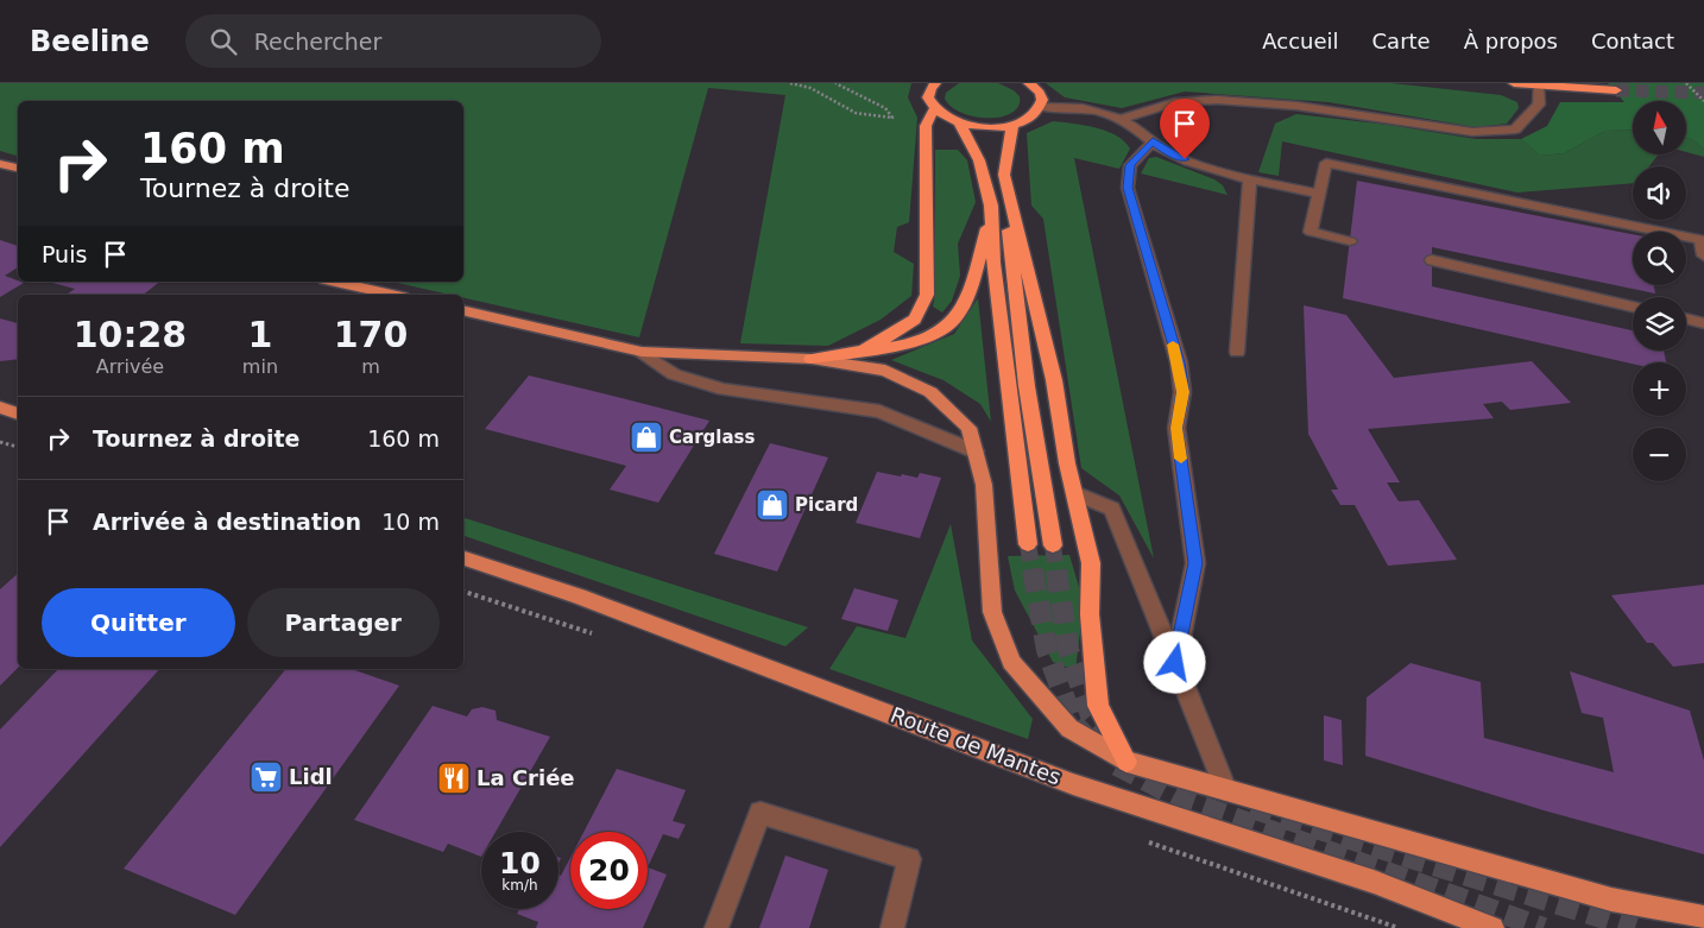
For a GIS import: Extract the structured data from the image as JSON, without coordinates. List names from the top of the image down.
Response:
{
  "streets": {
    "main road": ["Route de Mantes"]
  },
  "places": {
    "shop": ["Carglass", "Picard"],
    "supermarket": ["Lidl"],
    "restaurant": ["La Criée"]
  },
  "north": "top",
  "page": {
    "header": "Beeline",
    "search": "Rechercher",
    "nav": [
      "Accueil",
      "Carte",
      "À propos",
      "Contact"
    ],
    "map_buttons": ["+", "−"],
    "turn": ["160 m", "Tournez à droite"],
    "then": "Puis",
    "eta": [
      "10:28",
      "Arrivée",
      "1",
      "min",
      "170",
      "m"
    ],
    "list": [
      {
        "name": "Tournez à droite",
        "value": "160 m"
      },
      {
        "name": "Arrivée à destination",
        "value": "10 m"
      }
    ],
    "buttons": ["Quitter", "Partager"],
    "speed": "10 km/h",
    "limit": "20"
  }
}
